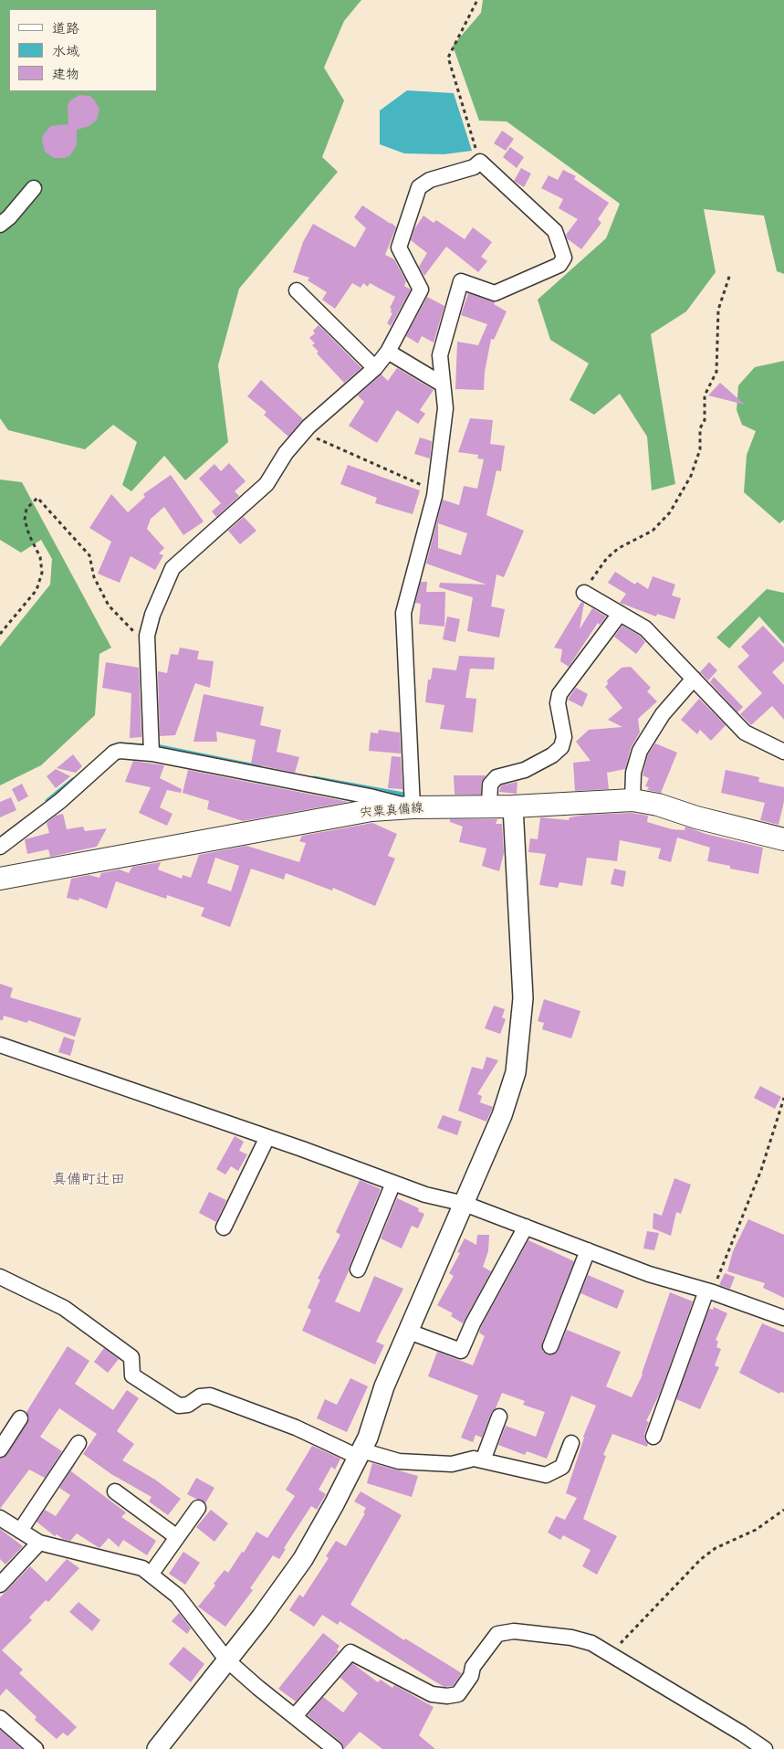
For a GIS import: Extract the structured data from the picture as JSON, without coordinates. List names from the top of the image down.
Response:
{
  "streets": {
    "main road": ["宍粟真備線"]
  },
  "districts": ["真備町辻田"],
  "legend": ["道路", "水域", "建物"]
}
